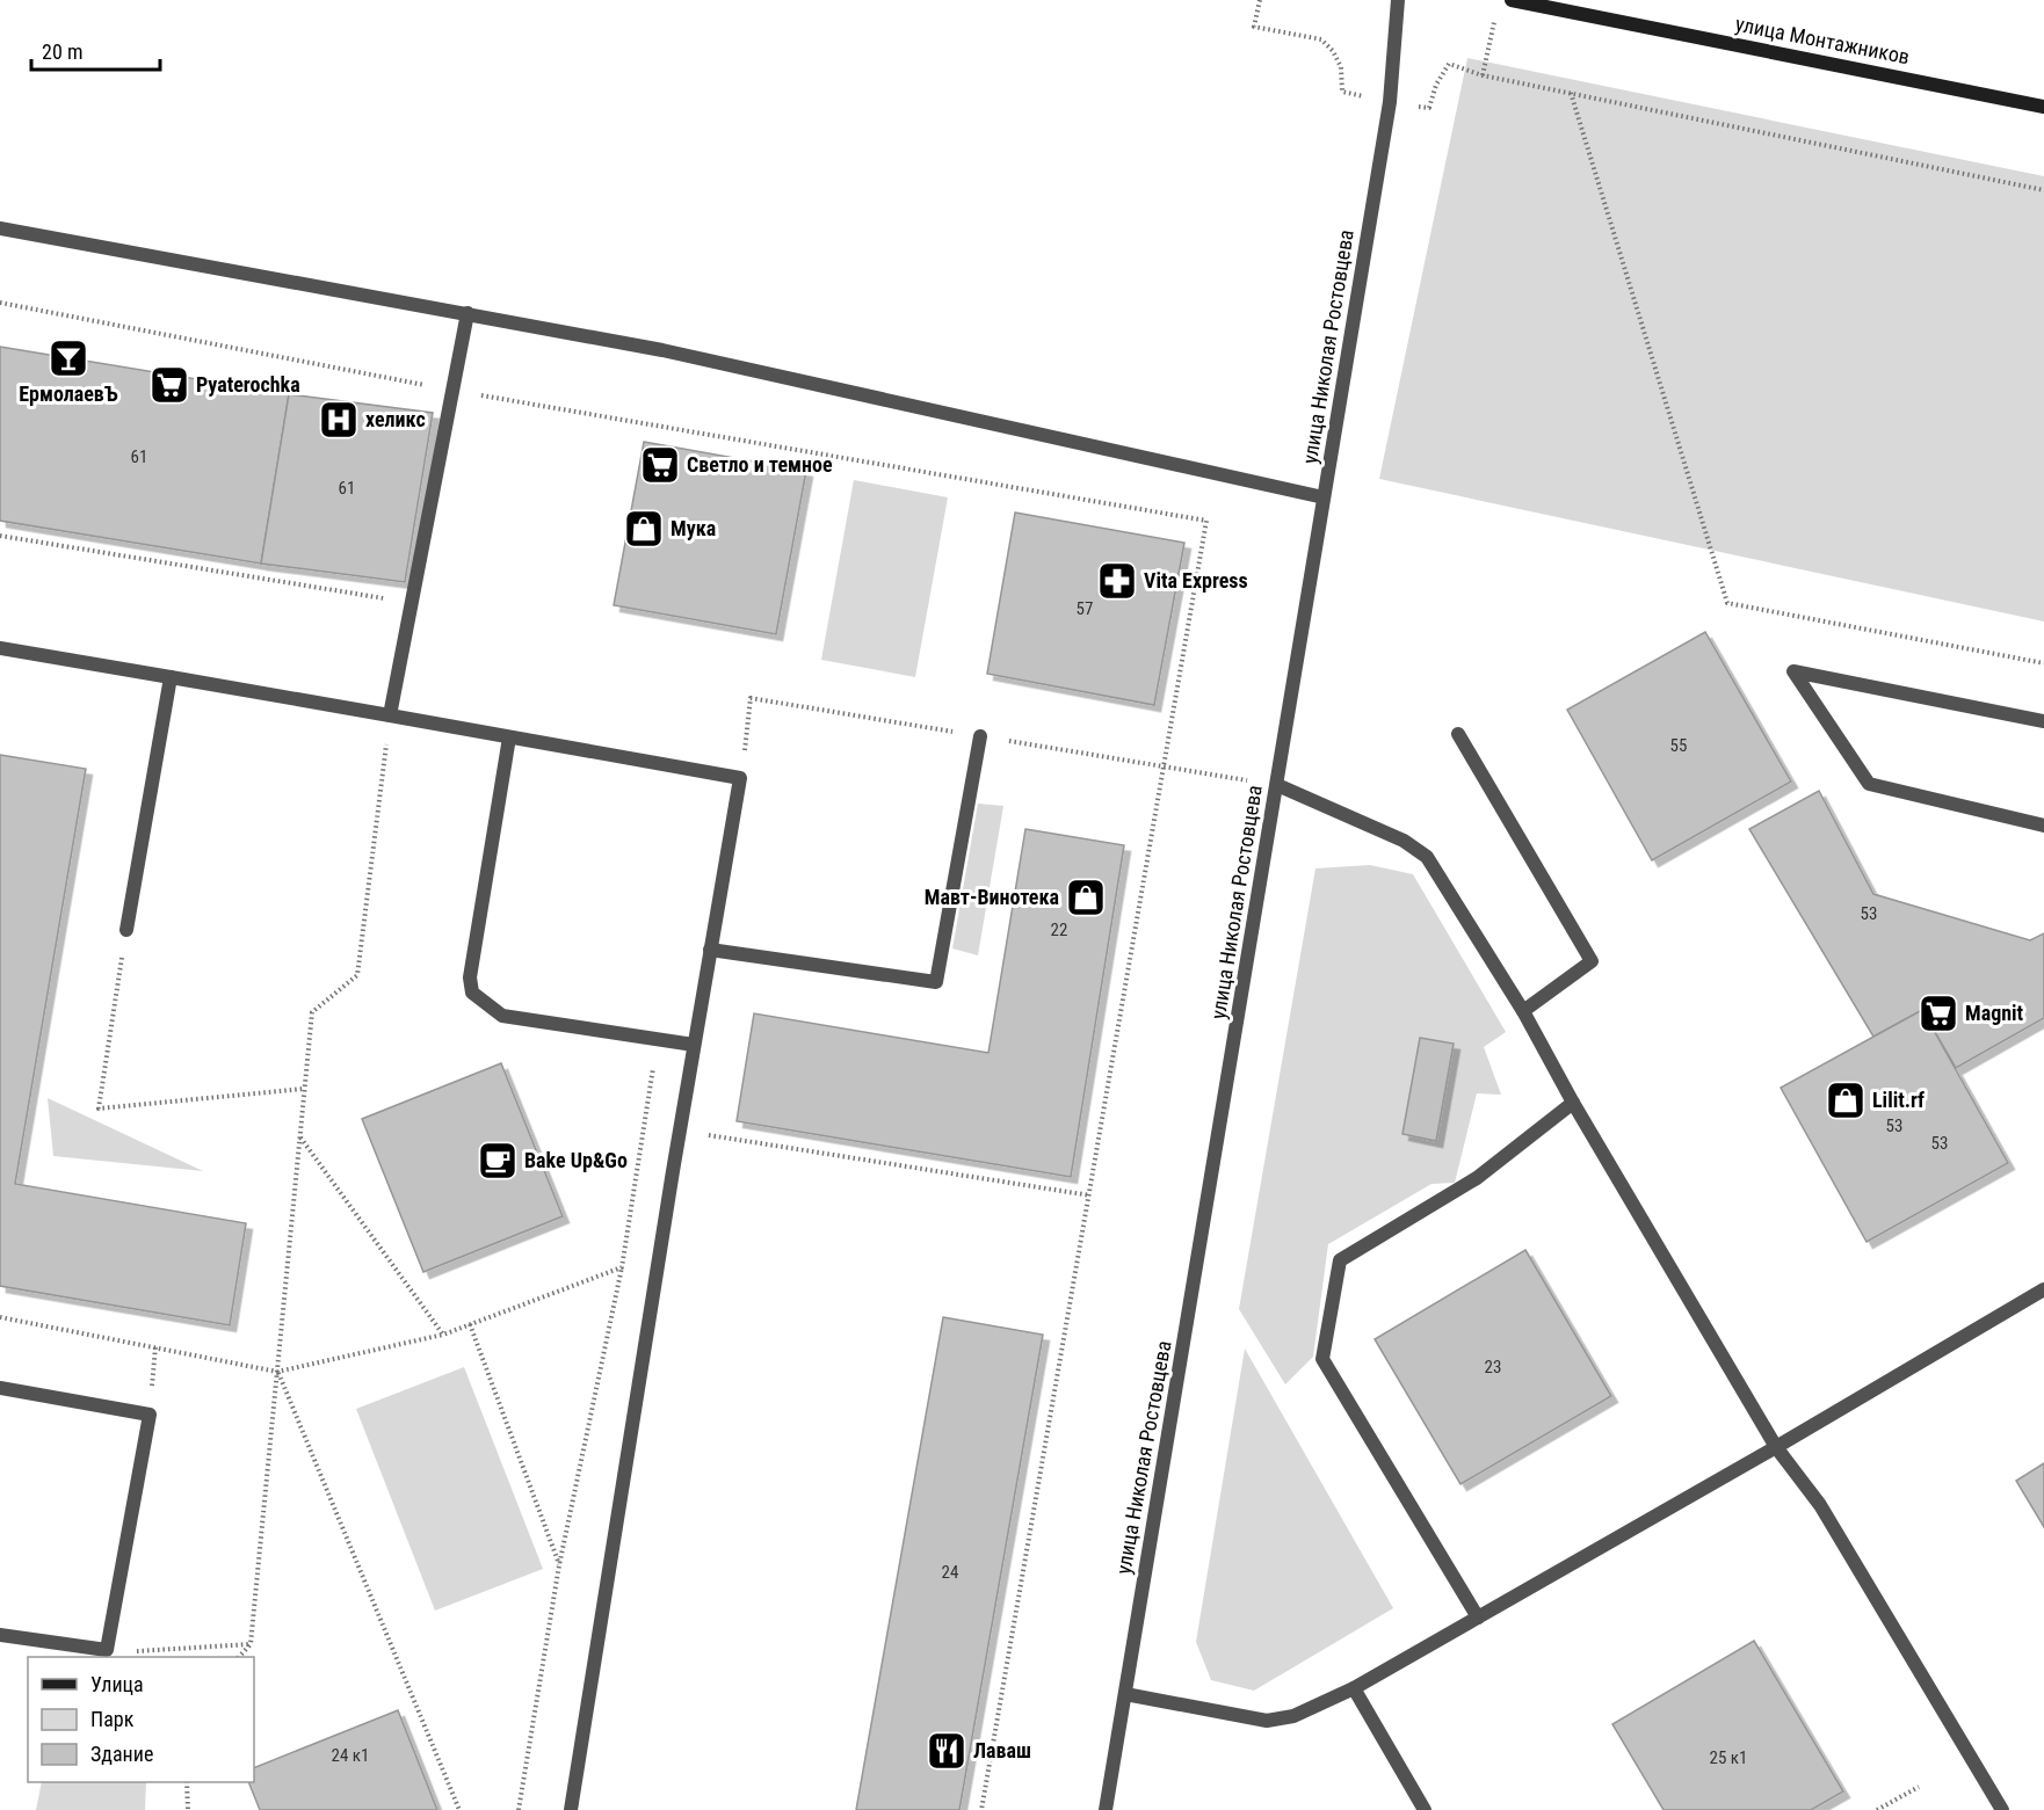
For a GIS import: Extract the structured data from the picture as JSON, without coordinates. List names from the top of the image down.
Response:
{
  "streets": {
    "main road": ["улица Монтажников"],
    "street": ["улица Николая Ростовцева"]
  },
  "places": {
    "bar": ["ЕрмолаевЪ"],
    "supermarket": ["Pyaterochka", "Светло и темное", "Magnit"],
    "hospital": ["хеликс"],
    "shop": ["Мука", "Мавт-Винотека", "Lilit.rf"],
    "pharmacy": ["Vita Express"],
    "cafe": ["Bake Up&Go"],
    "restaurant": ["Лаваш"]
  },
  "house_numbers": [
    "61",
    "61",
    "57",
    "55",
    "53",
    "22",
    "53",
    "53",
    "23",
    "24",
    "24 к1",
    "25 к1"
  ],
  "legend": ["Улица", "Парк", "Здание"],
  "scale_bar": "20 m"
}
